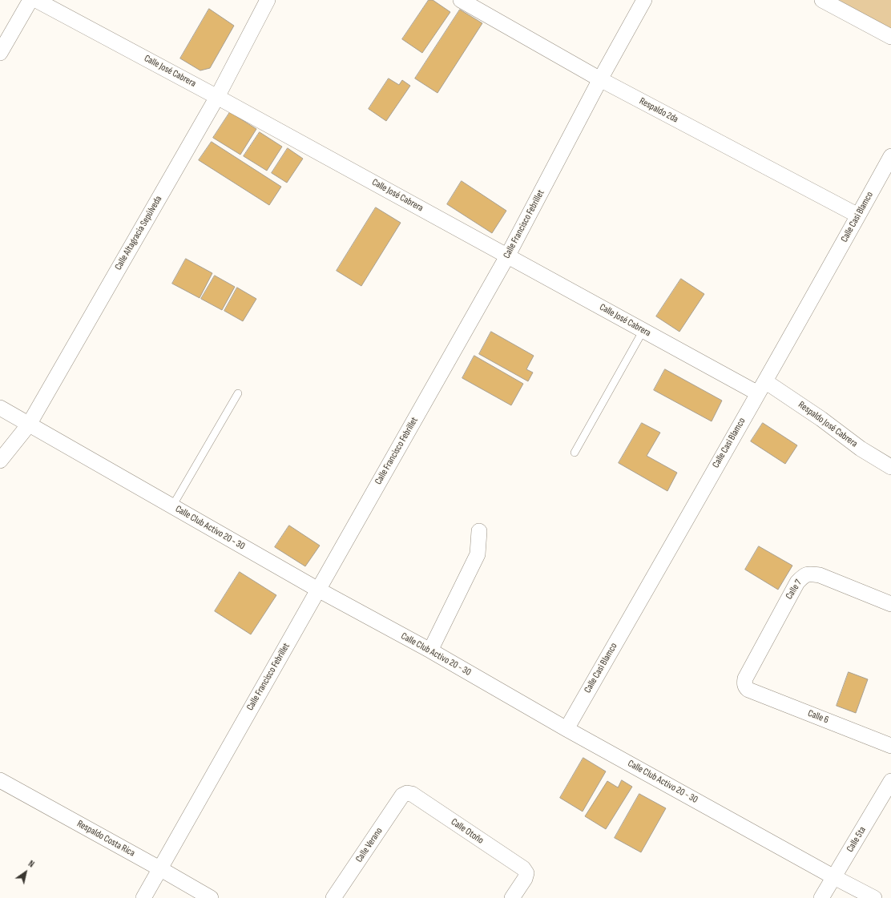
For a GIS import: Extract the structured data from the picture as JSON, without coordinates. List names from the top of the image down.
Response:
{
  "streets": {
    "street": [
      "Calle José Cabrera",
      "Respaldo 2da",
      "Calle Casi Blamco",
      "Calle Francisco Febrillet",
      "Calle Altagracia Sepúlveda",
      "Respaldo José Cabrera",
      "Calle Club Activo 20 - 30",
      "Calle 7",
      "Calle 6",
      "Calle Otoño",
      "Respaldo Costa Rica",
      "Calle 5ta",
      "Calle Verano"
    ]
  },
  "crossings": [
    ["Calle José Cabrera", "Calle Casi Blamco"],
    ["Calle José Cabrera", "Calle Francisco Febrillet"],
    ["Calle José Cabrera", "Calle Altagracia Sepúlveda"],
    ["Calle José Cabrera", "Respaldo José Cabrera"],
    ["Respaldo 2da", "Calle Casi Blamco"],
    ["Respaldo 2da", "Calle Francisco Febrillet"],
    ["Calle Casi Blamco", "Respaldo José Cabrera"],
    ["Calle Casi Blamco", "Calle Club Activo 20 - 30"],
    ["Calle Francisco Febrillet", "Calle Club Activo 20 - 30"],
    ["Calle Francisco Febrillet", "Respaldo Costa Rica"],
    ["Calle Altagracia Sepúlveda", "Calle Club Activo 20 - 30"],
    ["Calle Club Activo 20 - 30", "Calle 5ta"],
    ["Calle 7", "Calle 6"],
    ["Calle Otoño", "Calle Verano"]
  ],
  "north": "top right"
}
